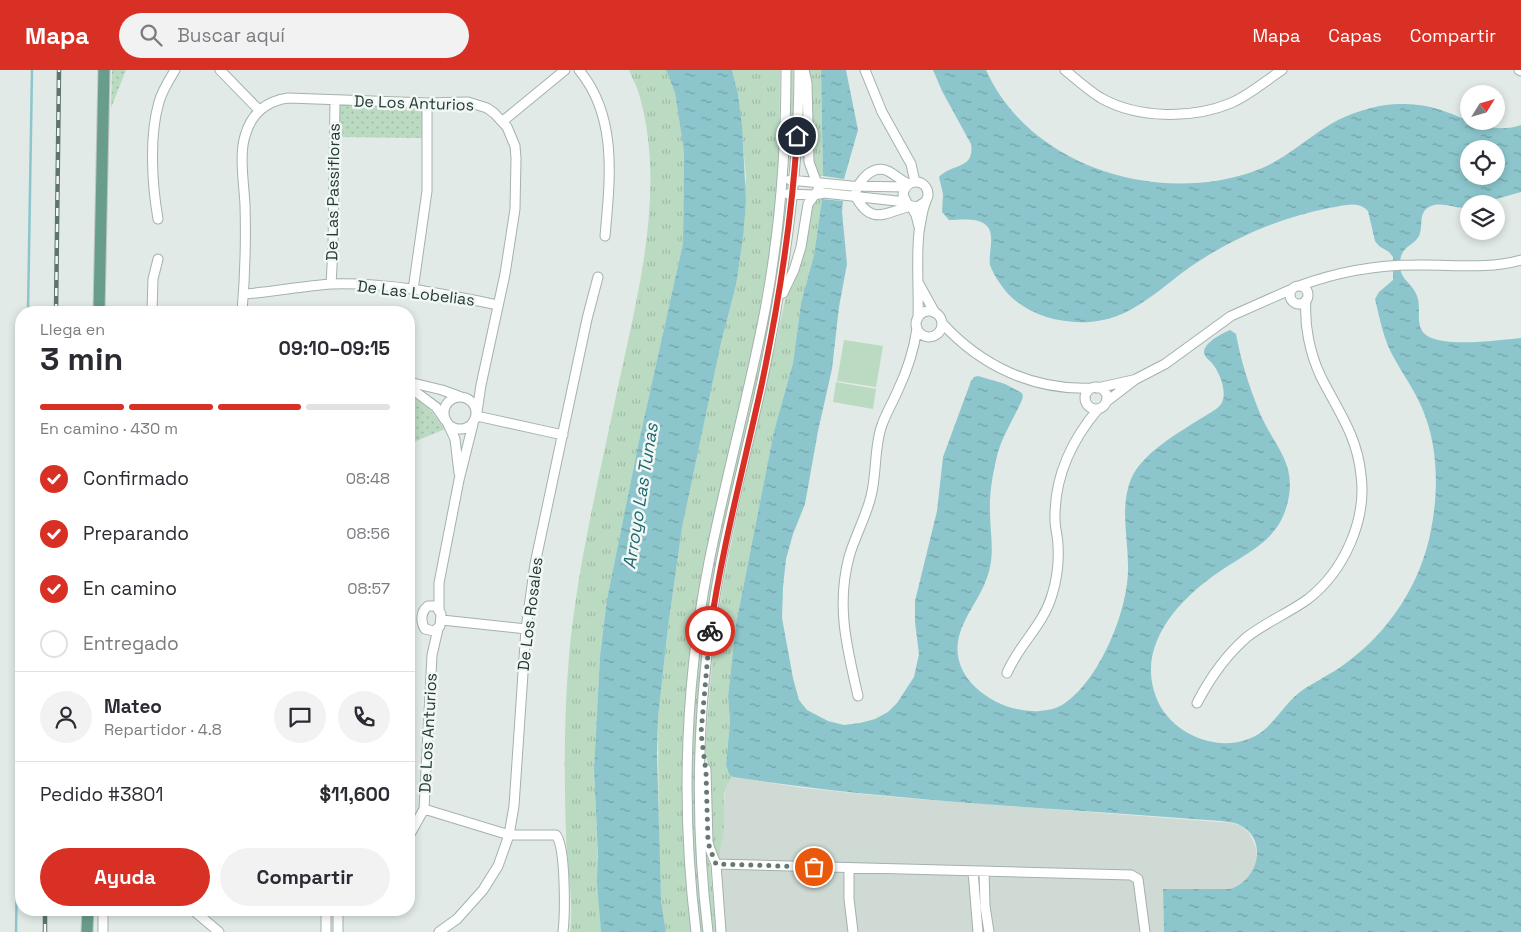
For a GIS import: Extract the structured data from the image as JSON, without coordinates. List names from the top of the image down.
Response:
{
  "streets": {
    "street": [
      "De Los Anturios",
      "De Las Passifloras",
      "De Las Lobelias",
      "De Los Rosales"
    ]
  },
  "crossings": [
    ["De Los Anturios", "De Las Passifloras"],
    ["De Las Passifloras", "De Las Lobelias"]
  ],
  "water": ["Arroyo Las Tunas"],
  "north": "top right",
  "page": {
    "header": "Mapa",
    "search": "Buscar aquí",
    "nav": ["Mapa", "Capas", "Compartir"],
    "heading": ["3 min", "Llega en", "09:10–09:15"],
    "panel": [
      "Mateo",
      "Repartidor · 4.8",
      "Pedido #3801",
      "$11,600"
    ],
    "bar": "En camino · 430 m",
    "list": [
      ["Confirmado", "08:48"],
      ["Preparando", "08:56"],
      ["En camino", "08:57"],
      "Entregado"
    ],
    "buttons": ["Ayuda", "Compartir"]
  }
}
